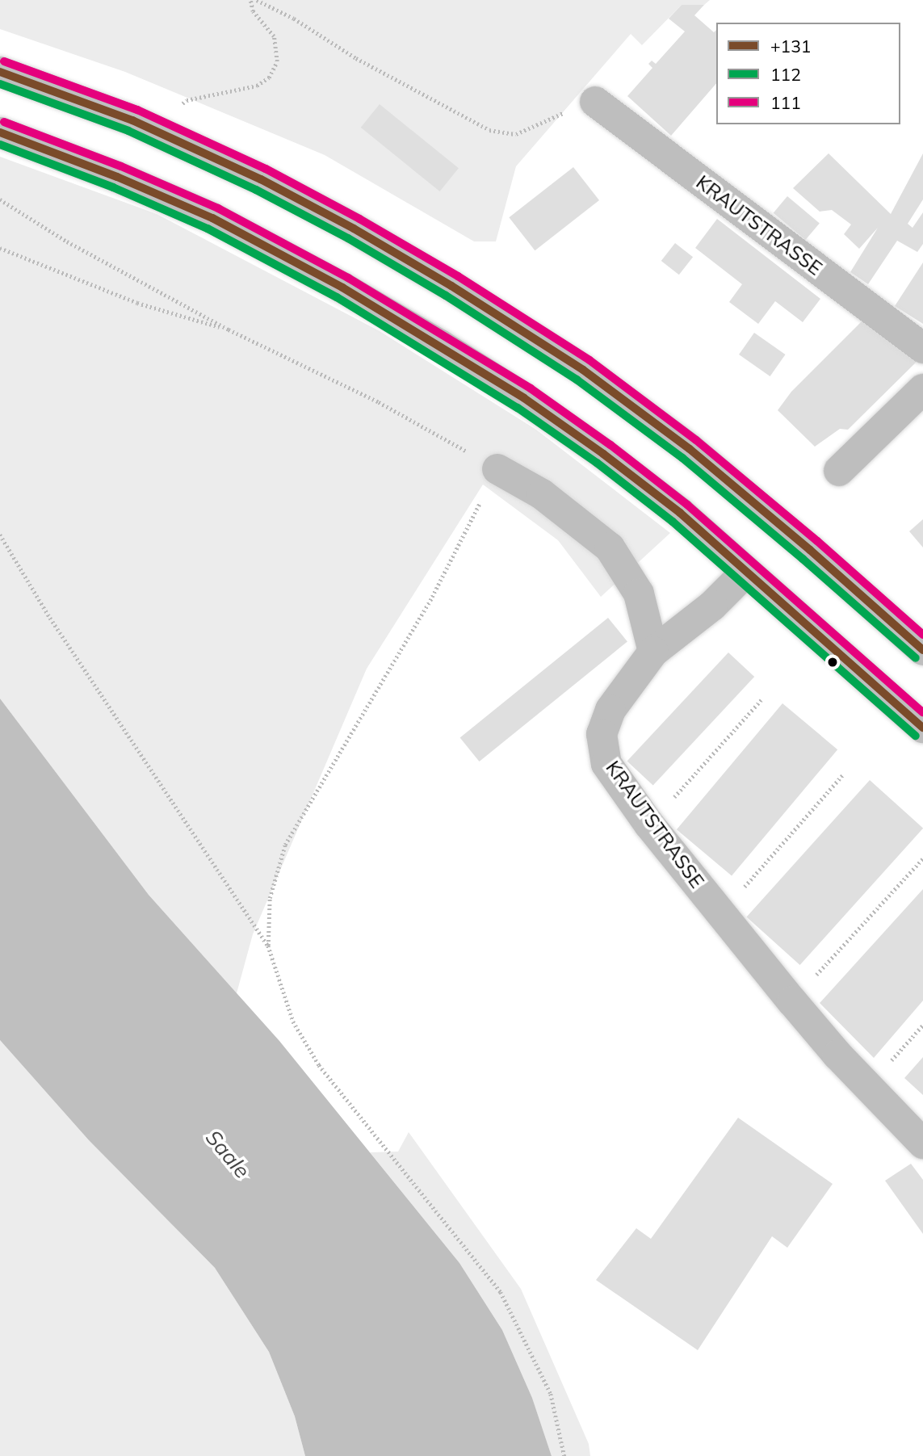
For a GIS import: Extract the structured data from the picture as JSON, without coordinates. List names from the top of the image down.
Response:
{
  "streets": {
    "main road": ["KRAUTSTRASSE"]
  },
  "water": ["Saale"],
  "lines": ["transit line 111", "transit line +131", "transit line 112"],
  "legend": ["+131", "112", "111"]
}
